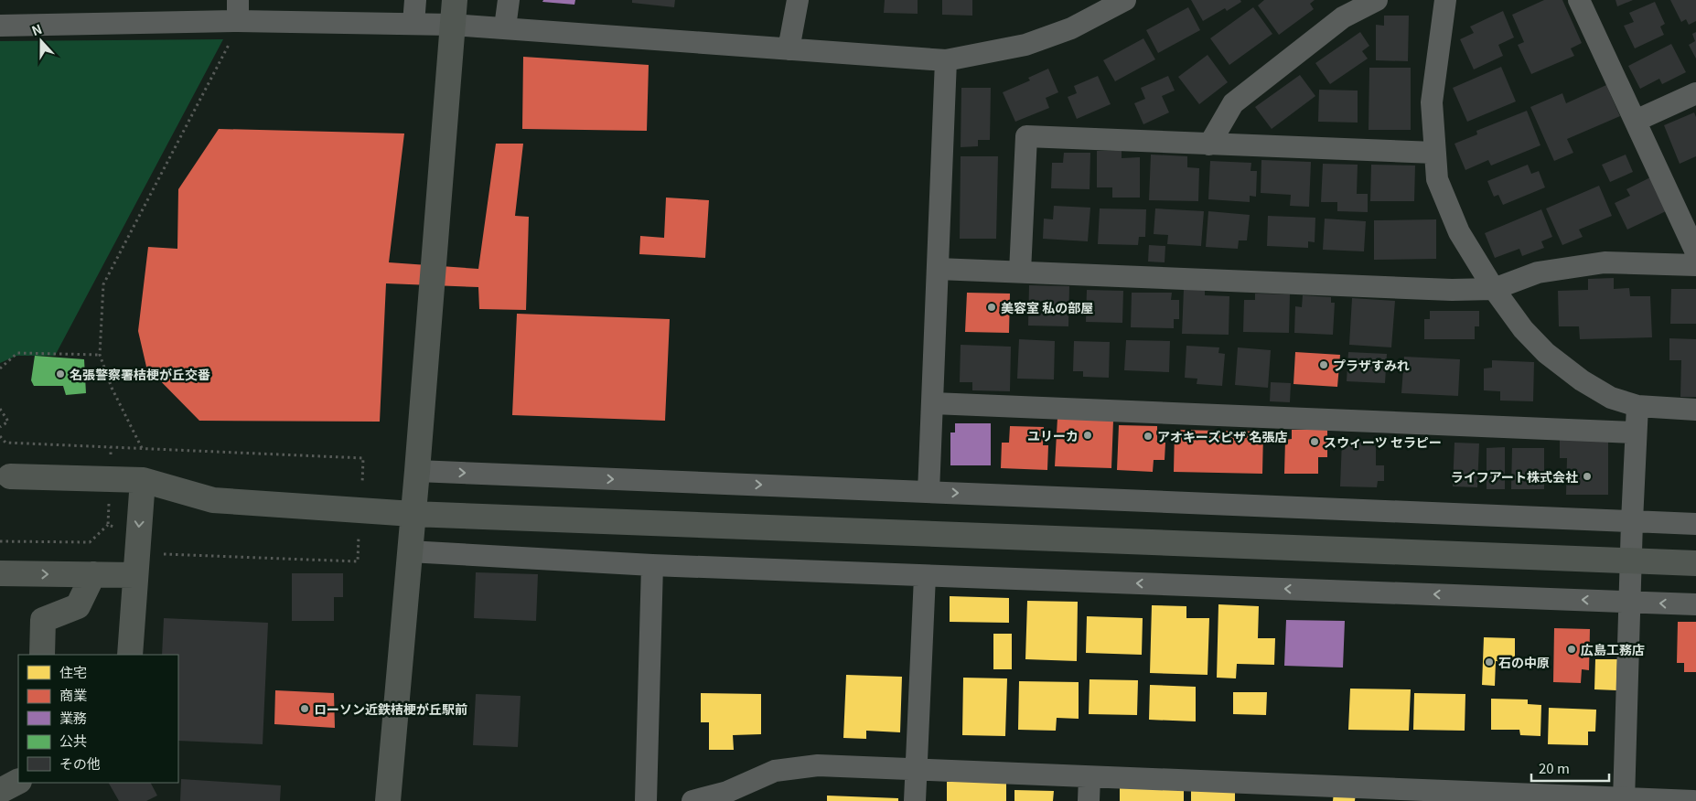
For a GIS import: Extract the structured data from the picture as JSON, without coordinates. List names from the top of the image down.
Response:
{
  "places": [
    "美容室 私の部屋",
    "プラザすみれ",
    "名張警察署桔梗が丘交番",
    "ユリーカ",
    "アオキーズピザ 名張店",
    "スウィーツ セラピー",
    "ライフアート株式会社",
    "広島工務店",
    "石の中原",
    "ローソン近鉄桔梗が丘駅前"
  ],
  "legend": [
    "住宅",
    "商業",
    "業務",
    "公共",
    "その他"
  ],
  "scale_bar": "20 m",
  "north": "top"
}
